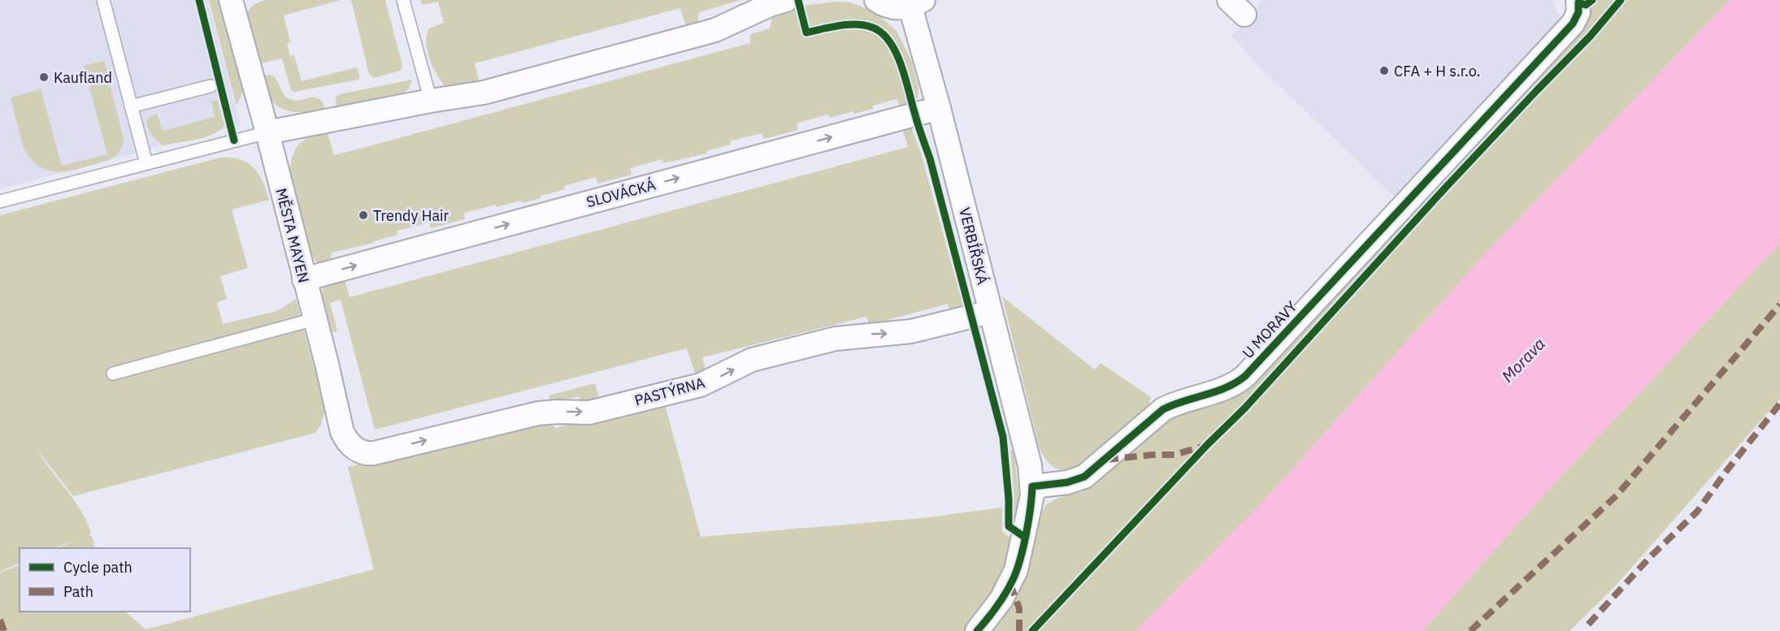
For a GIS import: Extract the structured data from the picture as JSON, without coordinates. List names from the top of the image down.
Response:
{
  "streets": {
    "street": [
      "SLOVÁCKÁ",
      "MĚSTA MAYEN",
      "VERBÍŘSKÁ",
      "U MORAVY",
      "PASTÝRNA"
    ]
  },
  "crossings": [
    ["SLOVÁCKÁ", "MĚSTA MAYEN"],
    ["SLOVÁCKÁ", "VERBÍŘSKÁ"],
    ["MĚSTA MAYEN", "PASTÝRNA"],
    ["VERBÍŘSKÁ", "U MORAVY"],
    ["VERBÍŘSKÁ", "PASTÝRNA"]
  ],
  "one_way": ["PASTÝRNA"],
  "water": ["Morava"],
  "places": ["CFA + H s.r.o.", "Kaufland", "Trendy Hair"],
  "legend": ["Cycle path", "Path"]
}
